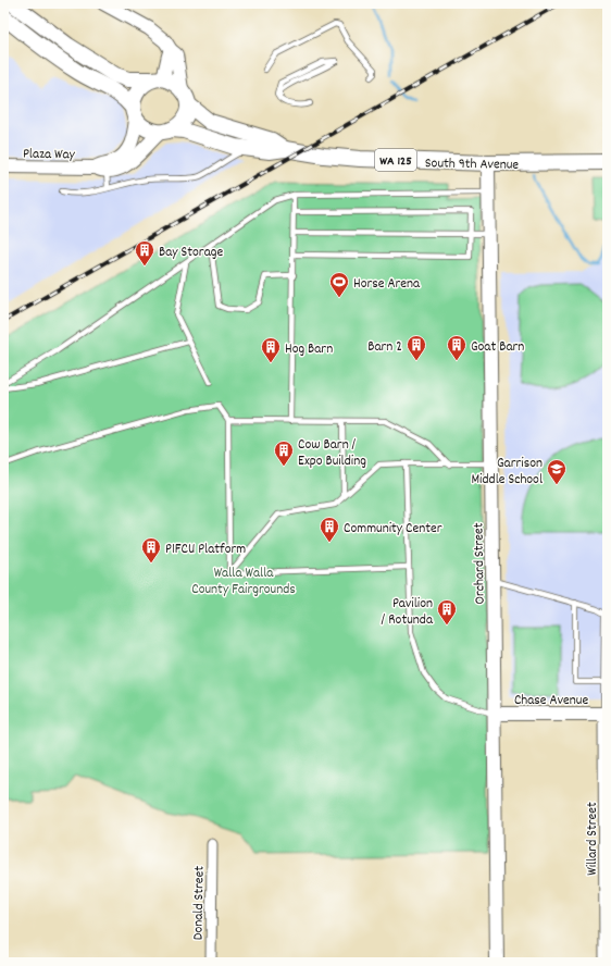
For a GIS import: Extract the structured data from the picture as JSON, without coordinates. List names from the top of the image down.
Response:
{
  "streets": {
    "main road": ["WA 125", "South 9th Avenue"],
    "street": [
      "Plaza Way",
      "Orchard Street",
      "Chase Avenue",
      "Willard Street",
      "Donald Street"
    ]
  },
  "crossings": [
    ["Plaza Way", "WA 125"],
    ["Plaza Way", "South 9th Avenue"],
    ["WA 125", "South 9th Avenue"],
    ["South 9th Avenue", "Orchard Street"],
    ["Orchard Street", "Chase Avenue"],
    ["Chase Avenue", "Willard Street"]
  ],
  "parks": ["Walla Walla County Fairgrounds"],
  "places": {
    "building": [
      "Bay Storage",
      "Barn 2",
      "Goat Barn",
      "Hog Barn",
      "Cow Barn / Expo Building",
      "Community Center",
      "P1FCU Platform",
      "Pavilion / Rotunda"
    ],
    "sports": ["Horse Arena"],
    "school or university": ["Garrison Middle School"]
  }
}
